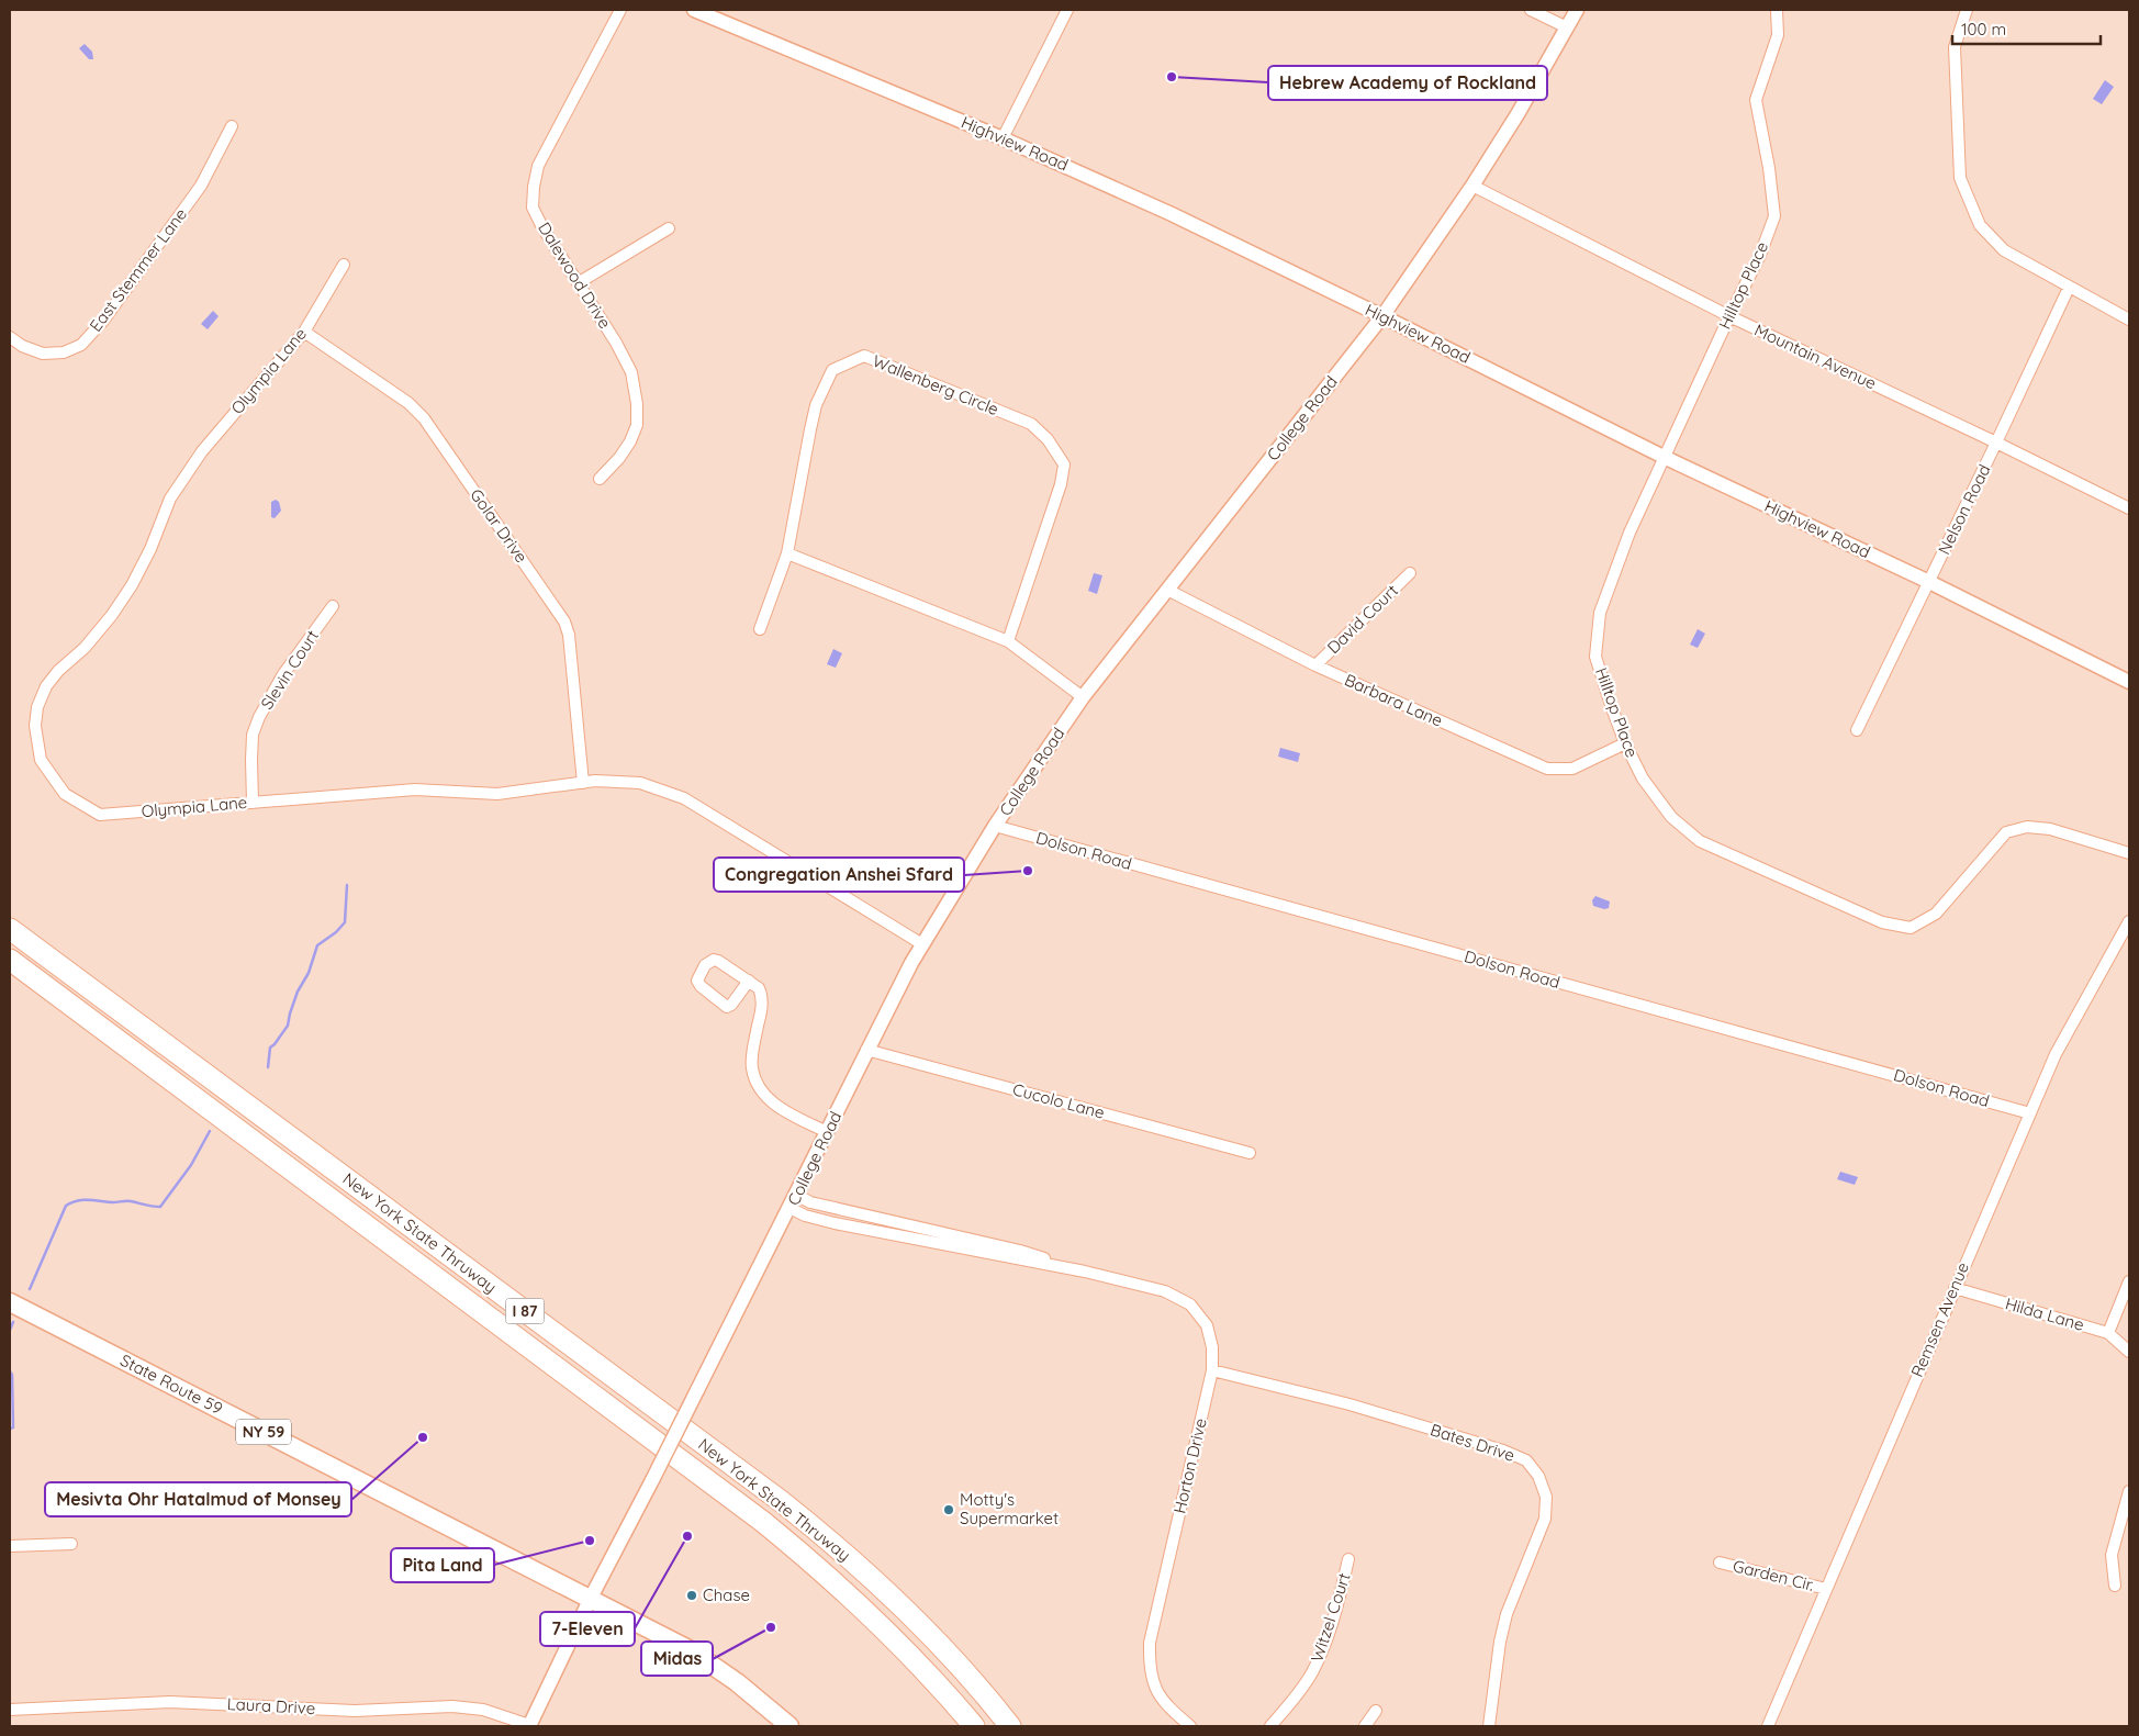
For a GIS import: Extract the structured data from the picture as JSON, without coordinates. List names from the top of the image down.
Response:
{
  "streets": {
    "highway": ["New York State Thruway", "I 87"],
    "main road": ["State Route 59", "NY 59"],
    "street": [
      "Highview Road",
      "East Stemmer Lane",
      "Dalewood Drive",
      "Hilltop Place",
      "Mountain Avenue",
      "Olympia Lane",
      "Wallenberg Circle",
      "College Road",
      "Nelson Road",
      "Golar Drive",
      "David Court",
      "Slevin Court",
      "Barbara Lane",
      "Dolson Road",
      "Cucolo Lane",
      "Hilda Lane",
      "Remsen Avenue",
      "Bates Drive",
      "Horton Drive",
      "Garden Cir.",
      "Witzel Court",
      "Laura Drive"
    ]
  },
  "crossings": [
    ["Highview Road", "Hilltop Place"],
    ["Highview Road", "College Road"],
    ["Highview Road", "Nelson Road"],
    ["Hilltop Place", "Mountain Avenue"],
    ["Hilltop Place", "Barbara Lane"],
    ["Mountain Avenue", "College Road"],
    ["Mountain Avenue", "Nelson Road"],
    ["Olympia Lane", "College Road"],
    ["Olympia Lane", "Golar Drive"],
    ["Olympia Lane", "Slevin Court"],
    ["College Road", "Barbara Lane"],
    ["College Road", "Dolson Road"],
    ["College Road", "Cucolo Lane"],
    ["College Road", "State Route 59"],
    ["College Road", "Horton Drive"],
    ["College Road", "Laura Drive"],
    ["David Court", "Barbara Lane"],
    ["Dolson Road", "Remsen Avenue"],
    ["Hilda Lane", "Remsen Avenue"],
    ["Remsen Avenue", "Garden Cir."],
    ["Bates Drive", "Horton Drive"]
  ],
  "places": [
    "Hebrew Academy of Rockland",
    "Congregation Anshei Sfard",
    "Mesivta Ohr Hatalmud of Monsey",
    "Motty's Supermarket",
    "7-Eleven",
    "Pita Land",
    "Chase",
    "Midas"
  ],
  "scale_bar": "100 m"
}
